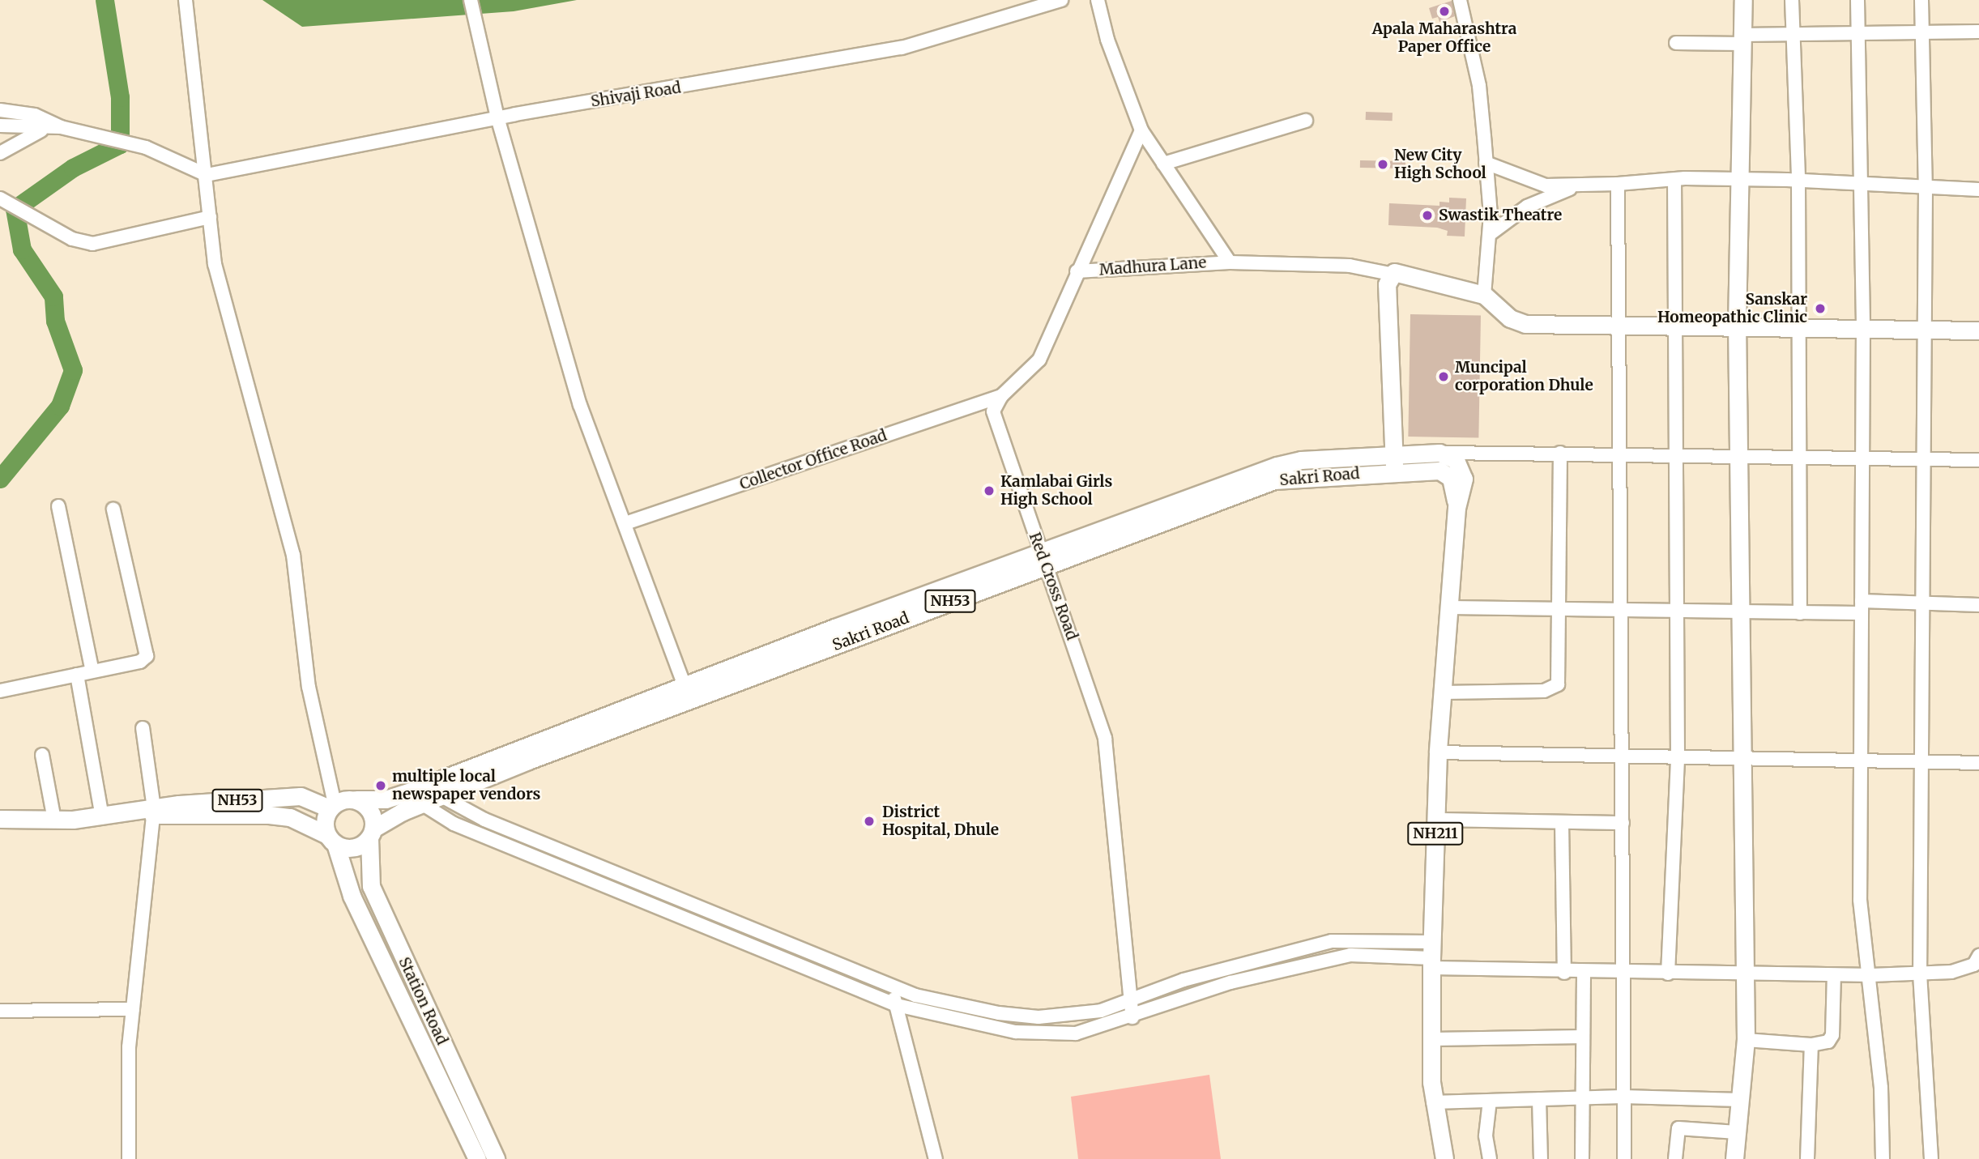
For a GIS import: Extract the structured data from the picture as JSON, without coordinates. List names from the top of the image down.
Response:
{
  "streets": {
    "main road": [
      "Sakri Road",
      "NH53",
      "NH211",
      "Station Road"
    ],
    "street": [
      "Shivaji Road",
      "Madhura Lane",
      "Collector Office Road",
      "Red Cross Road"
    ]
  },
  "crossings": [
    ["Collector Office Road", "Red Cross Road"],
    ["Sakri Road", "Red Cross Road"],
    ["Sakri Road", "NH211"],
    ["NH53", "Station Road"]
  ],
  "places": [
    "Apala Maharashtra Paper Office",
    "New City High School",
    "Swastik Theatre",
    "Sanskar Homeopathic Clinic",
    "Muncipal corporation Dhule",
    "Kamlabai Girls High School",
    "multiple local newspaper vendors",
    "District Hospital, Dhule"
  ]
}
